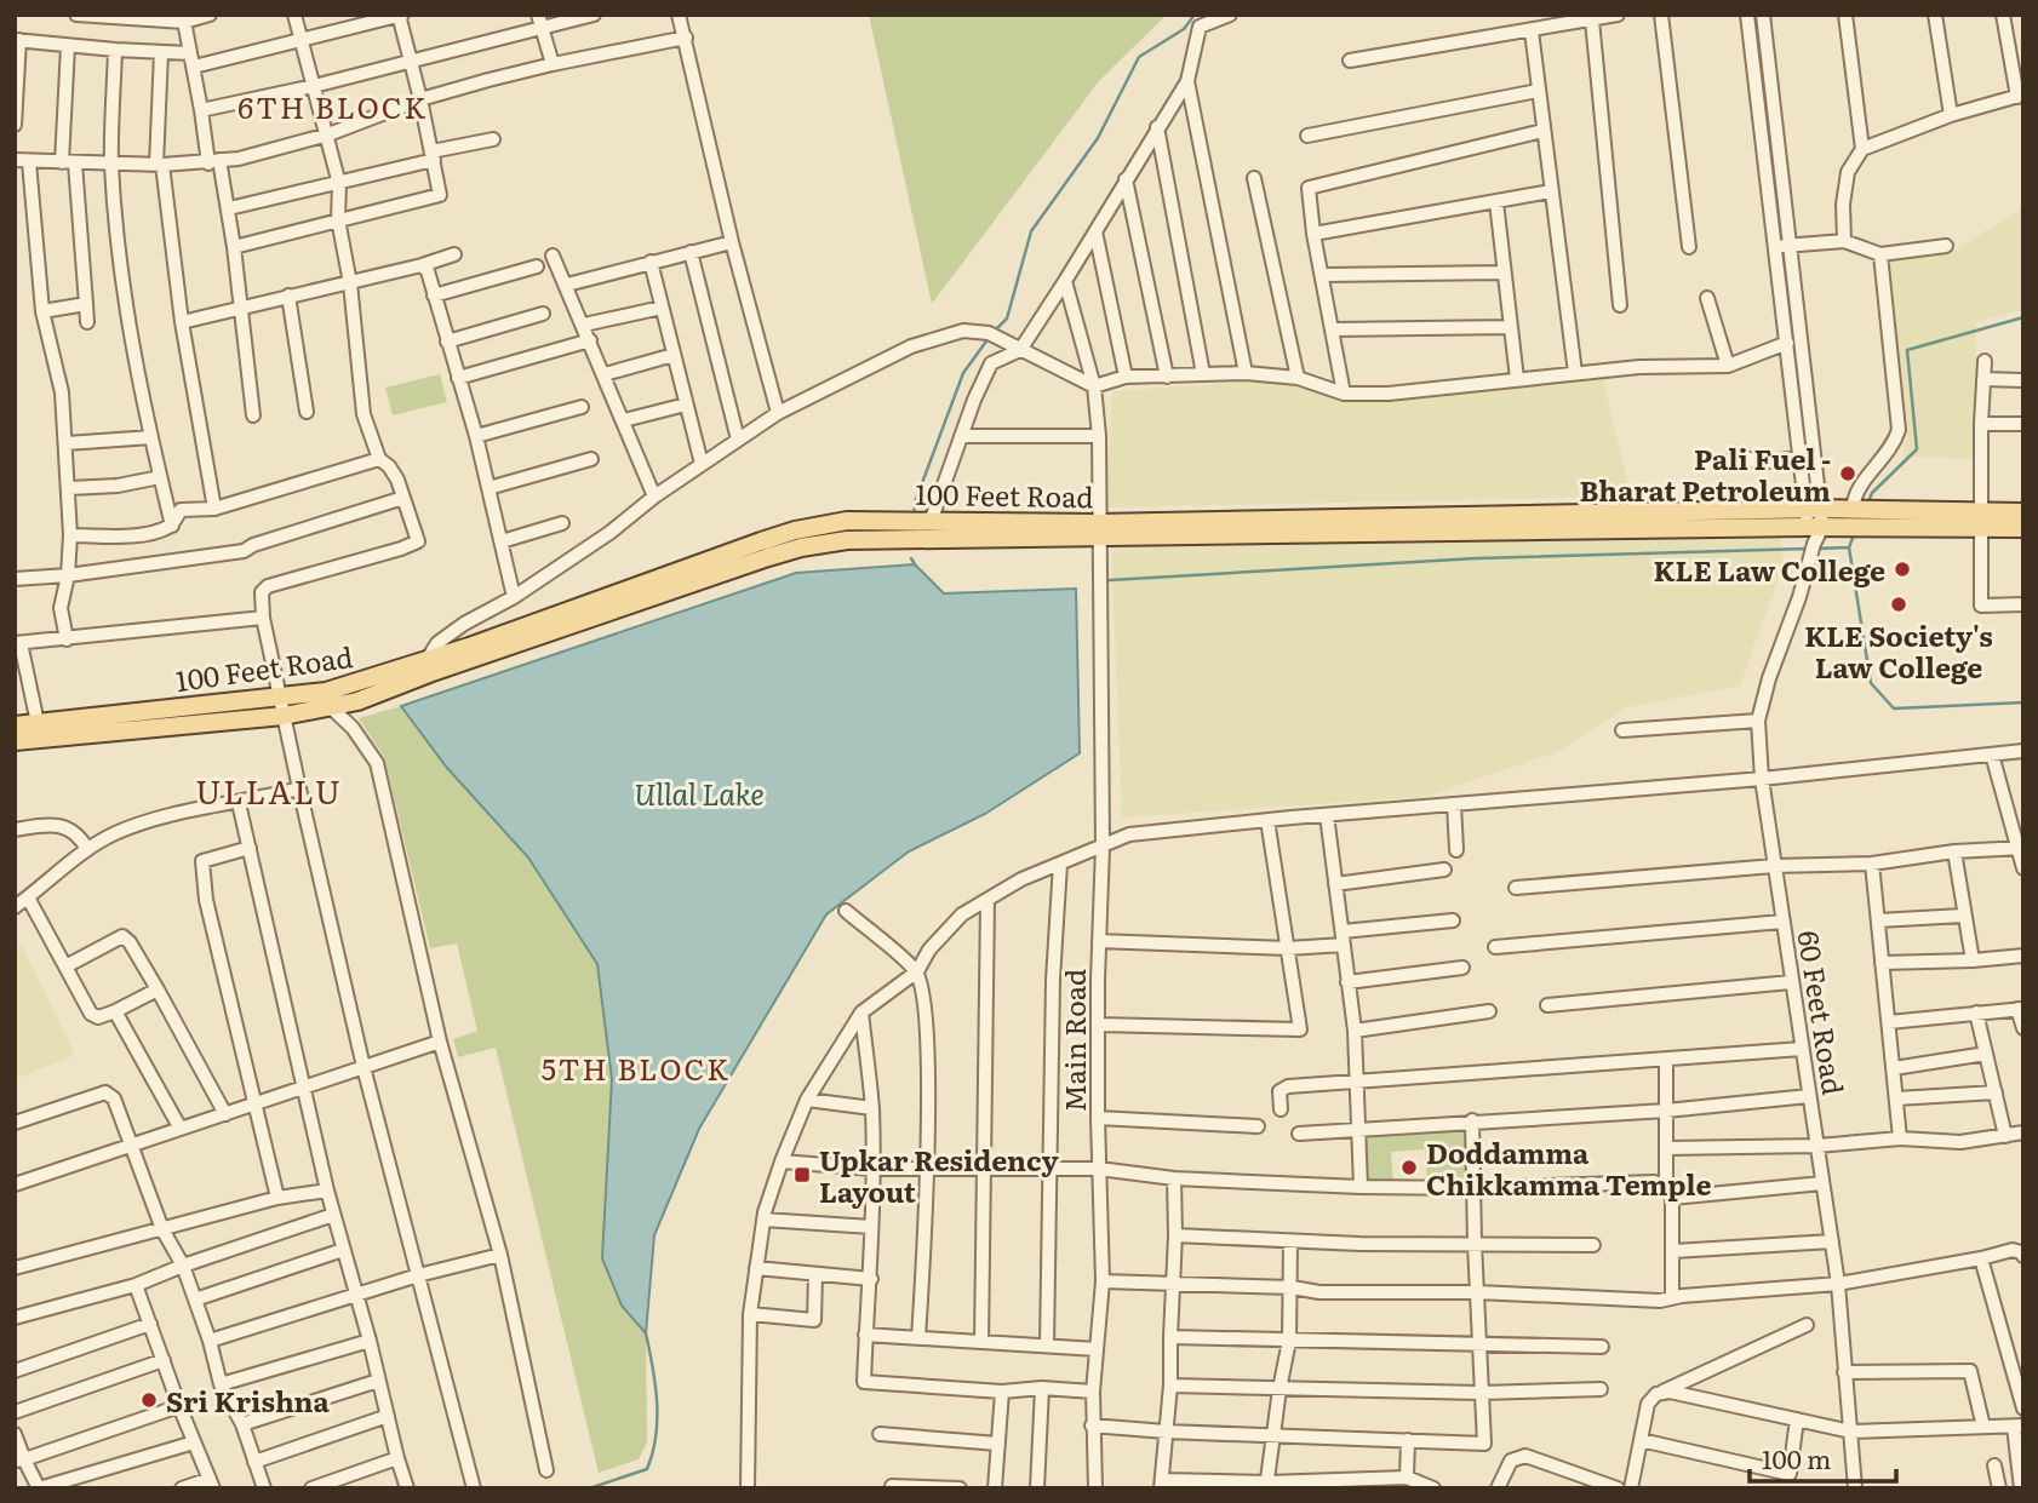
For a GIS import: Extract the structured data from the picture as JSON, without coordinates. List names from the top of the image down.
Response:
{
  "streets": {
    "main road": ["100 Feet Road"],
    "street": ["60 Feet Road", "Main Road"]
  },
  "crossings": [
    ["100 Feet Road", "60 Feet Road"],
    ["100 Feet Road", "Main Road"]
  ],
  "districts": ["6TH BLOCK", "ULLALU", "5TH BLOCK"],
  "water": ["Ullal Lake"],
  "places": {
    "other": [
      "Pali Fuel - Bharat Petroleum",
      "KLE Law College",
      "KLE Society's Law College",
      "Doddamma Chikkamma Temple",
      "Sri Krishna"
    ],
    "transit": ["Upkar Residency Layout"]
  },
  "scale_bar": "100 m"
}
